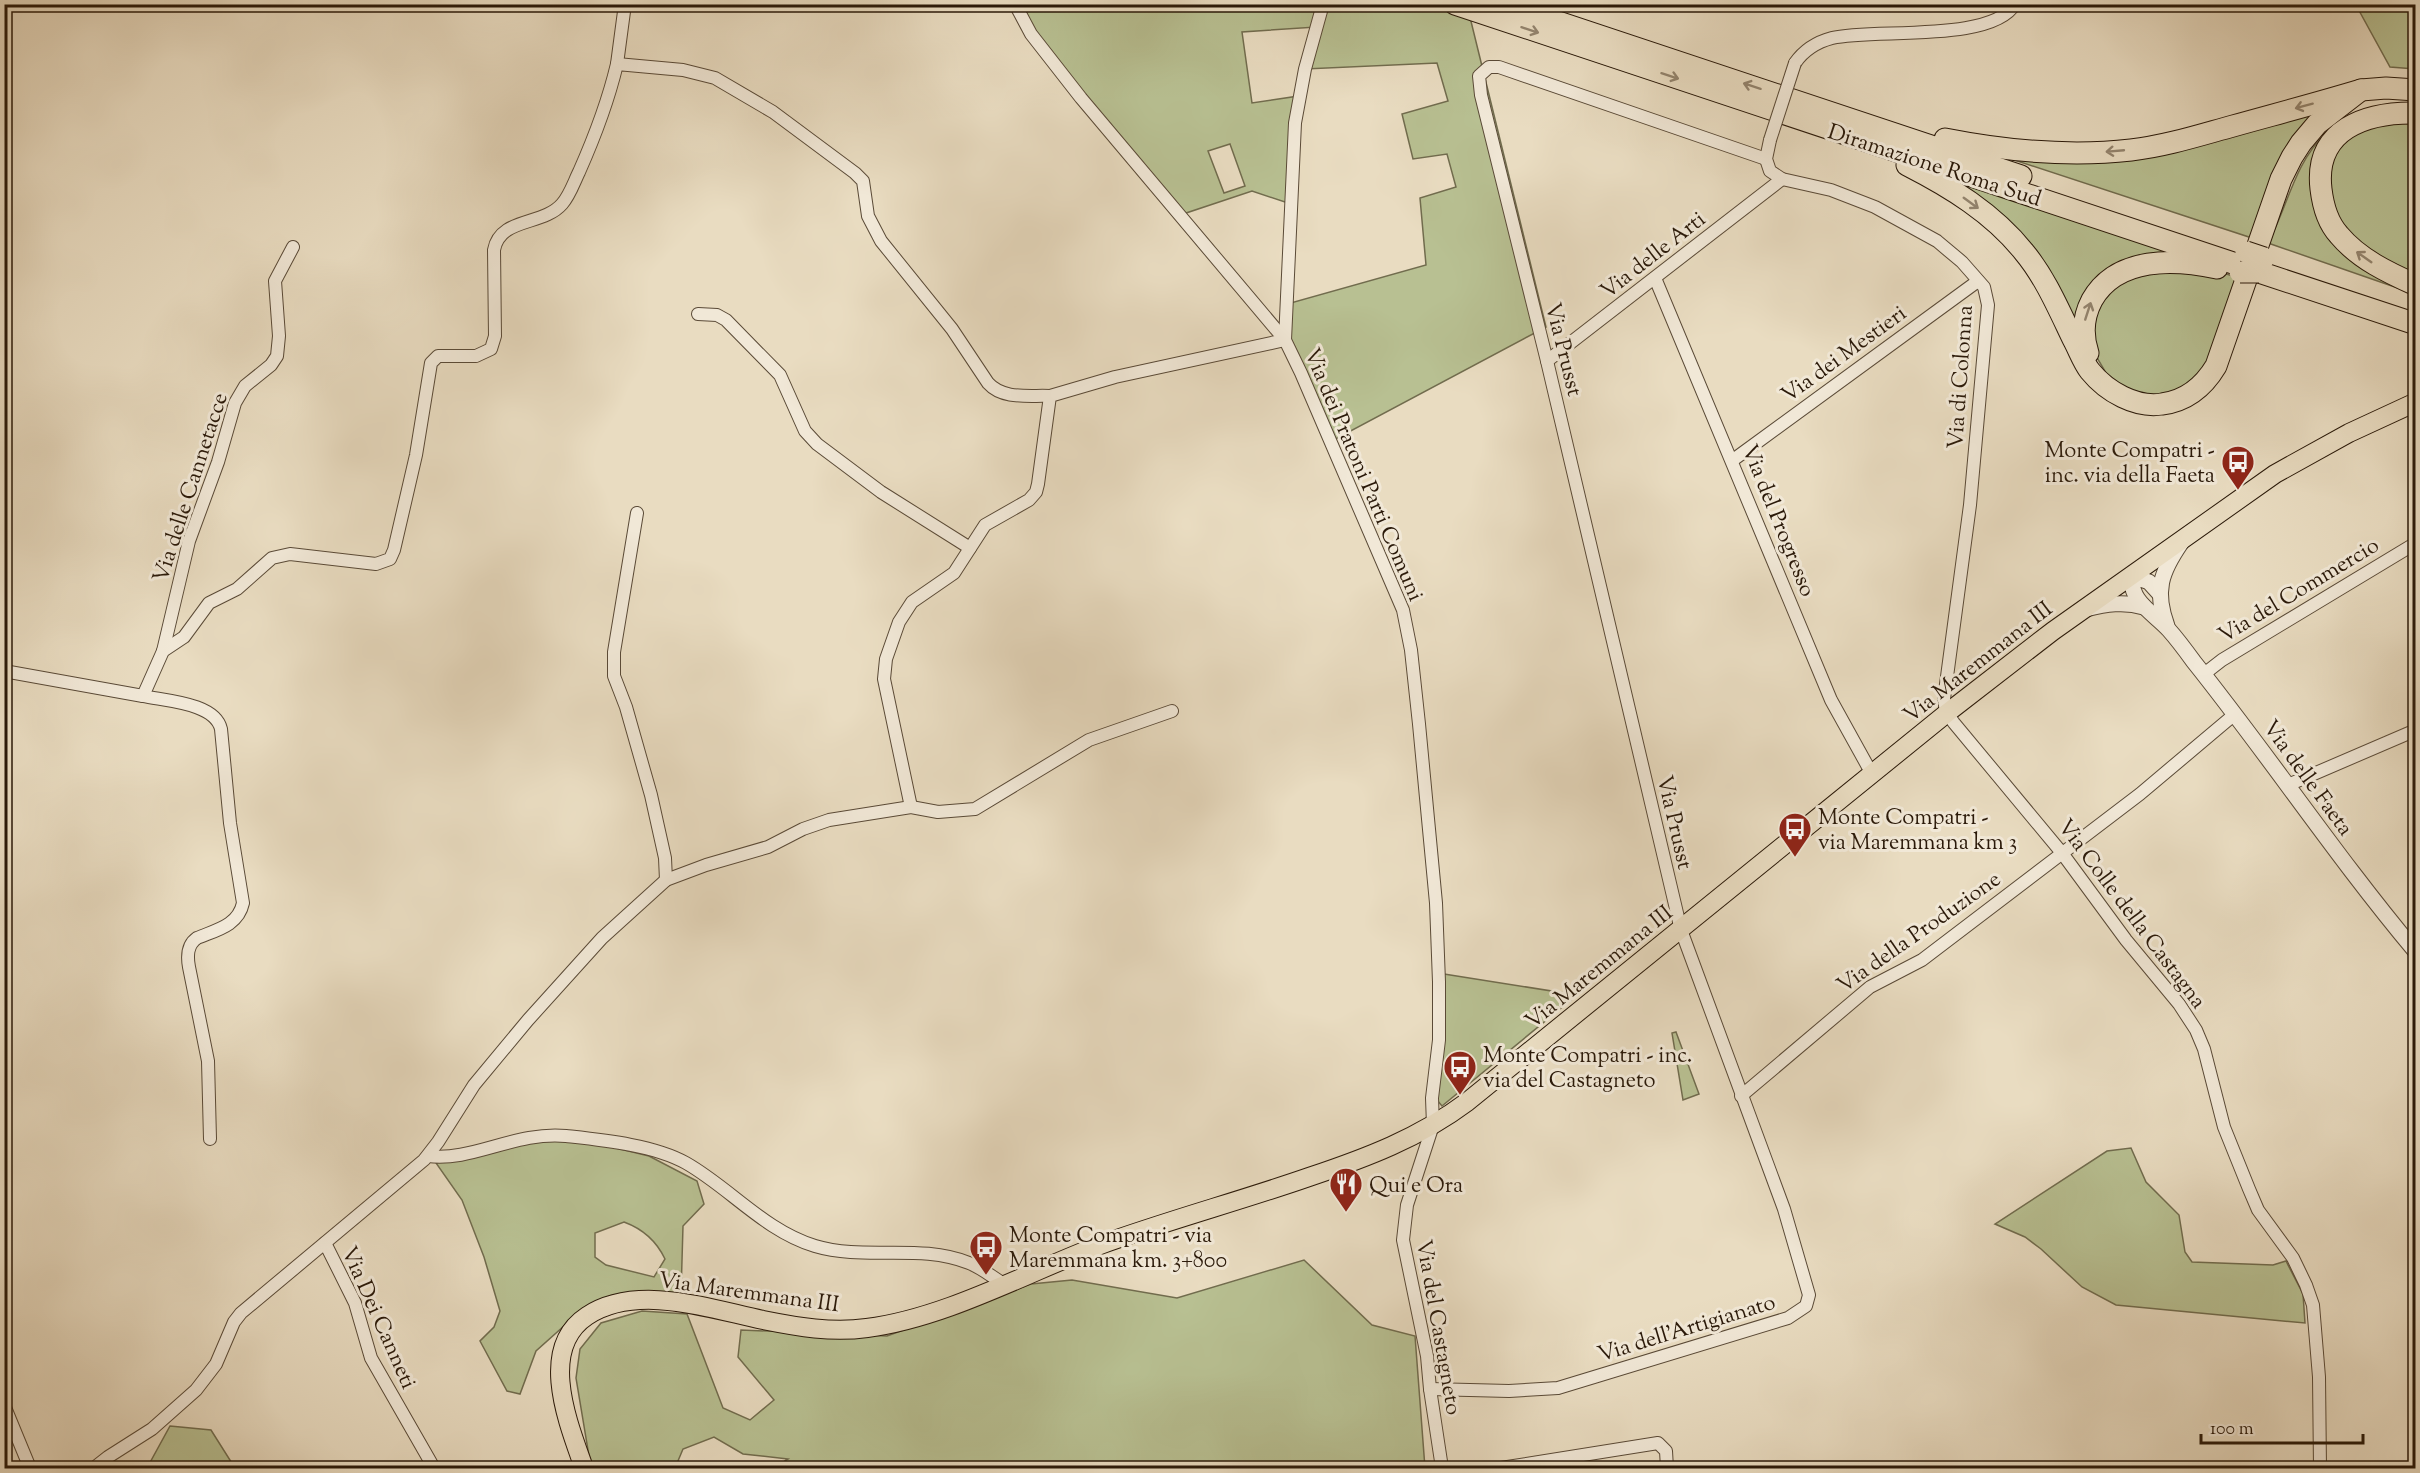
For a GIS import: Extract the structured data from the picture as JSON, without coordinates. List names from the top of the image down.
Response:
{
  "streets": {
    "highway": ["Diramazione Roma Sud"],
    "main road": ["Via Maremmana III"],
    "street": [
      "Via delle Arti",
      "Via Prusst",
      "Via dei Mestieri",
      "Via di Colonna",
      "Via dei Pratoni Parti Comuni",
      "Via delle Cannetacce",
      "Via del Progresso",
      "Via del Commercio",
      "Via delle Faeta",
      "Via Colle della Castagna",
      "Via della Produzione",
      "Via Dei Canneti",
      "Via del Castagneto",
      "Via dell'Artigianato"
    ]
  },
  "crossings": [
    ["Via delle Arti", "Via Prusst"],
    ["Via delle Arti", "Via di Colonna"],
    ["Via delle Arti", "Via del Progresso"],
    ["Via Prusst", "Via Maremmana III"],
    ["Via Prusst", "Via dell'Artigianato"],
    ["Via dei Mestieri", "Via di Colonna"],
    ["Via dei Mestieri", "Via del Progresso"],
    ["Via di Colonna", "Via Maremmana III"],
    ["Via di Colonna", "Via Colle della Castagna"],
    ["Via dei Pratoni Parti Comuni", "Via Maremmana III"],
    ["Via dei Pratoni Parti Comuni", "Via del Castagneto"],
    ["Via del Progresso", "Via Maremmana III"],
    ["Via del Commercio", "Via delle Faeta"],
    ["Via Maremmana III", "Via Colle della Castagna"],
    ["Via Maremmana III", "Via del Castagneto"],
    ["Via Maremmana III", "Via dell'Artigianato"],
    ["Via delle Faeta", "Via della Produzione"],
    ["Via Colle della Castagna", "Via della Produzione"],
    ["Via della Produzione", "Via dell'Artigianato"],
    ["Via del Castagneto", "Via dell'Artigianato"]
  ],
  "places": {
    "bus stop": [
      "Monte Compatri - inc. via della Faeta",
      "Monte Compatri - via Maremmana km 3",
      "Monte Compatri - inc. via del Castagneto",
      "Monte Compatri - via Maremmana km. 3+800"
    ],
    "restaurant": ["Qui e Ora"]
  },
  "scale_bar": "100 m"
}
